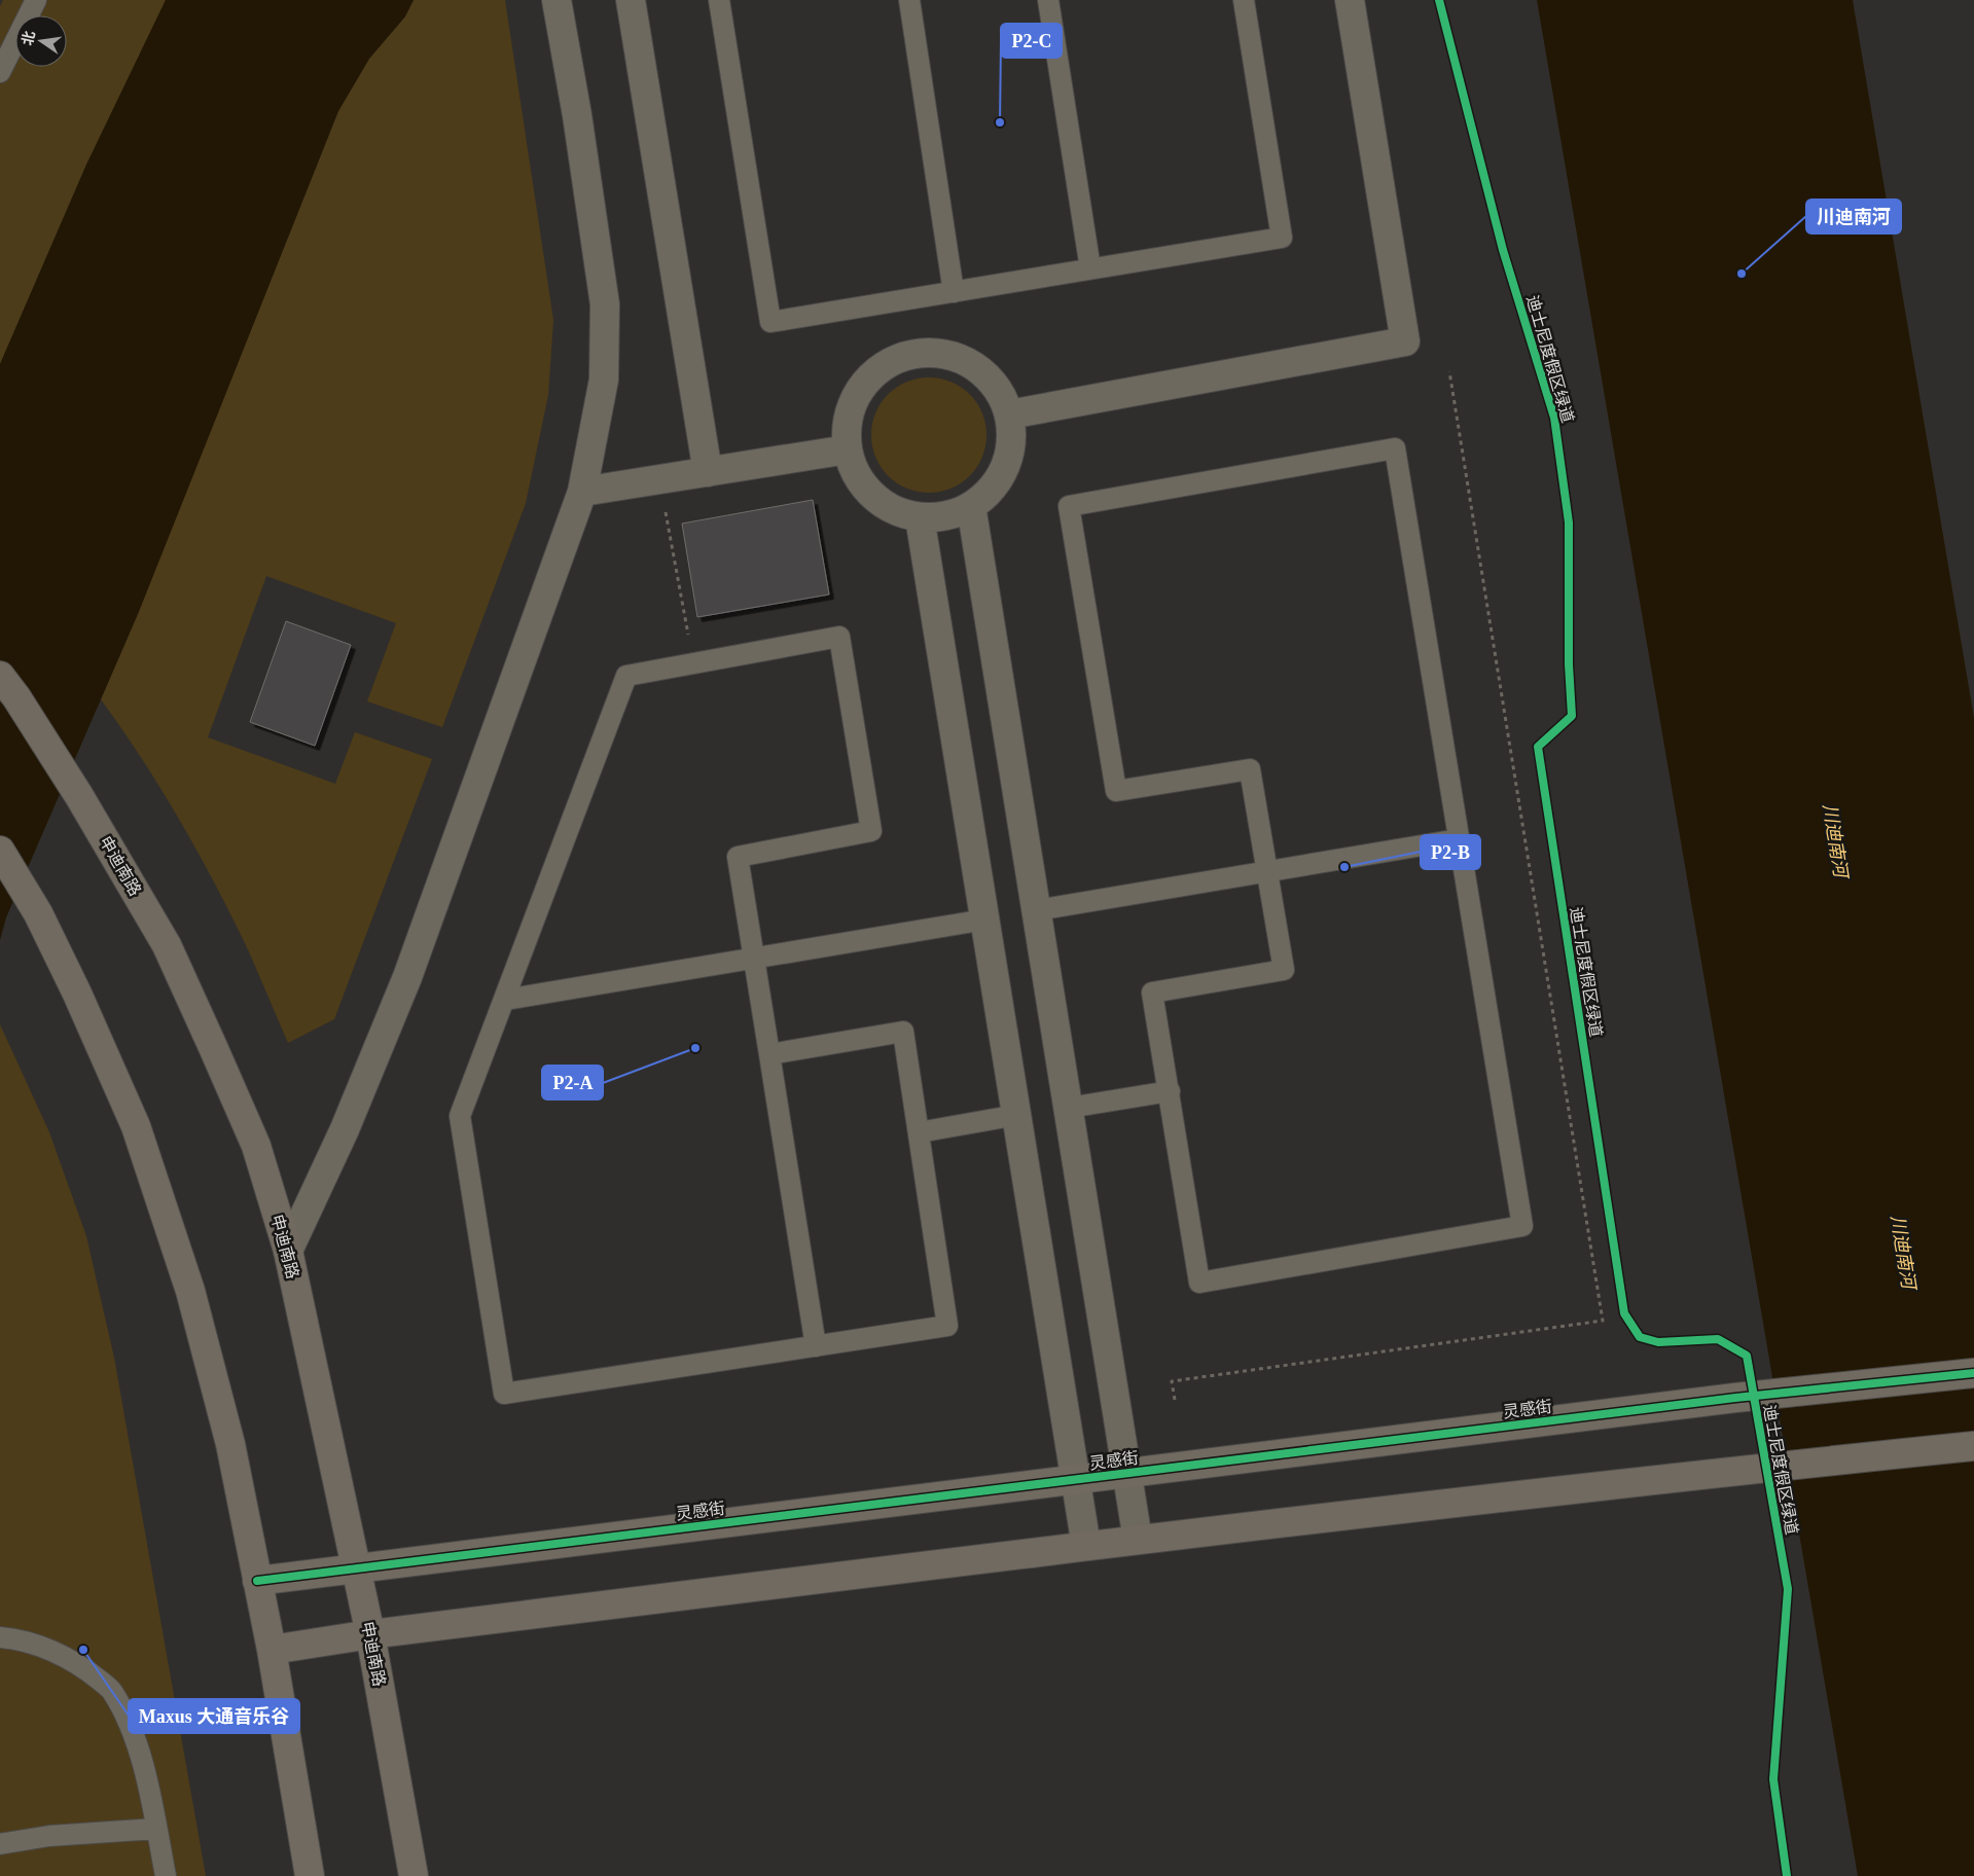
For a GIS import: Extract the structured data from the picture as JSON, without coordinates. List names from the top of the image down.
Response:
{
  "streets": {
    "street": ["申迪南路", "灵感街"],
    "cycle path": ["迪士尼度假区绿道"]
  },
  "crossings": [
    ["申迪南路", "灵感街"]
  ],
  "water": ["川迪南河"],
  "places": [
    "P2-C",
    "川迪南河",
    "P2-B",
    "P2-A",
    "Maxus 大通音乐谷"
  ],
  "north": "left"
}
